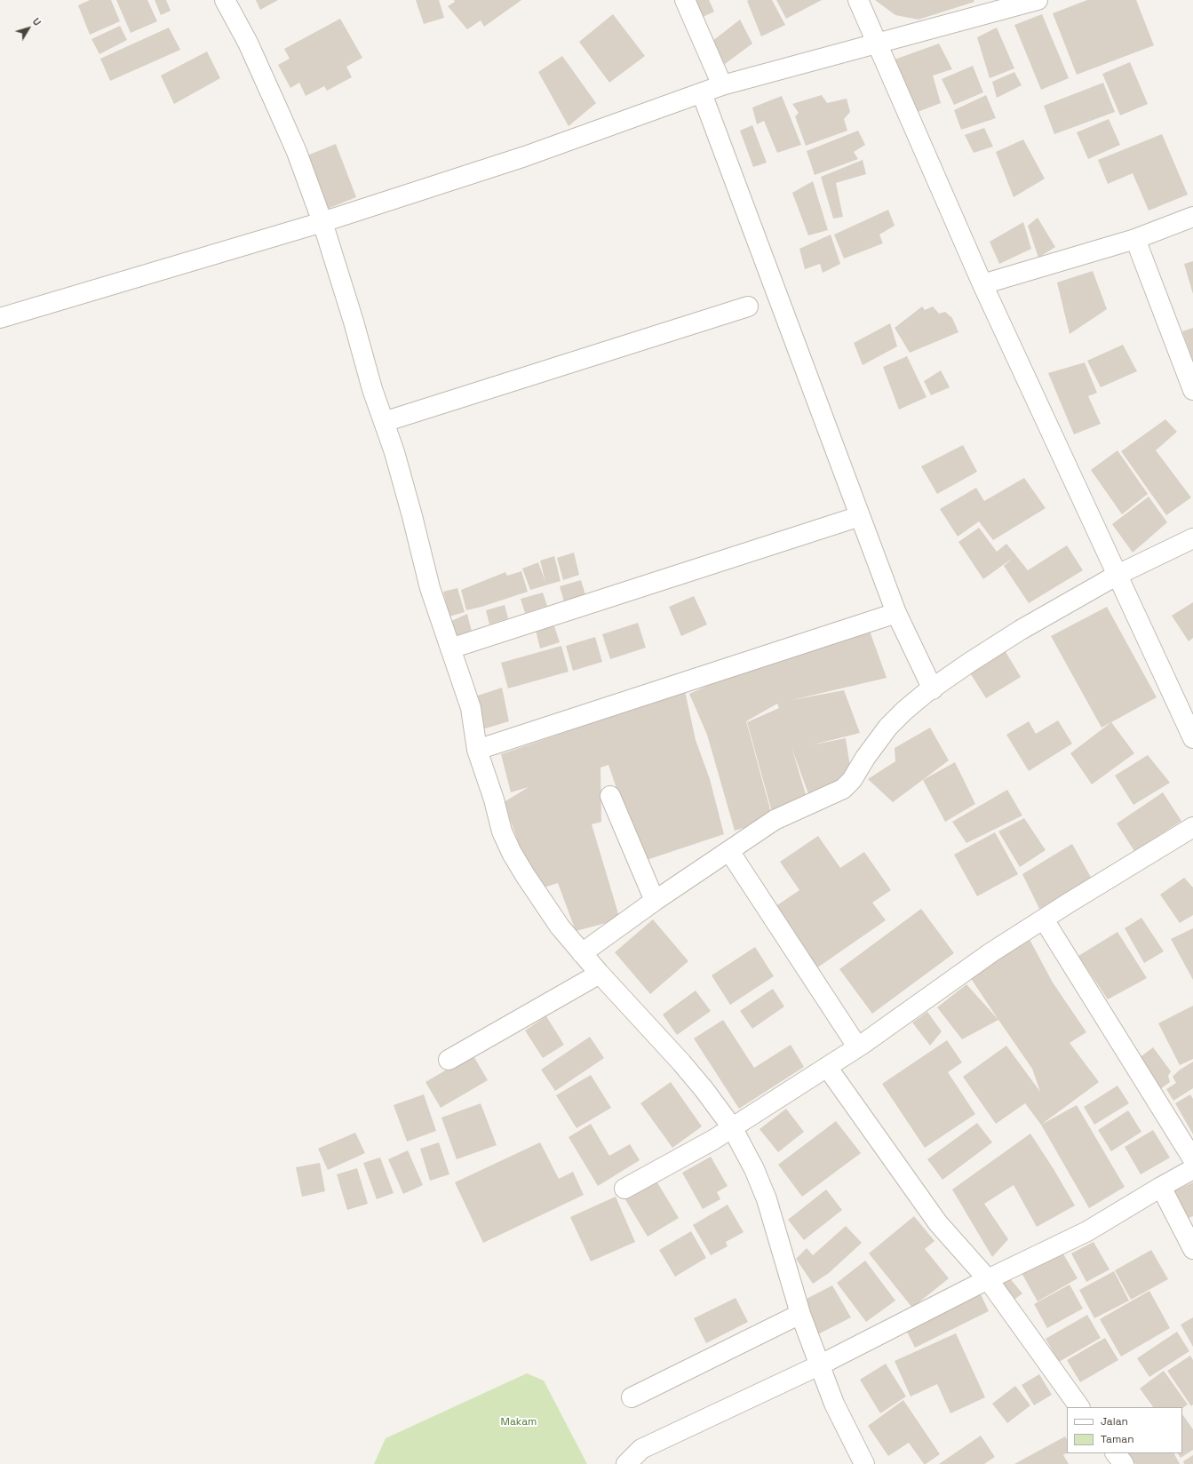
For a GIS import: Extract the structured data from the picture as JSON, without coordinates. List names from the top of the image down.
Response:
{
  "parks": ["Makam"],
  "legend": ["Jalan", "Taman"],
  "north": "top right"
}
